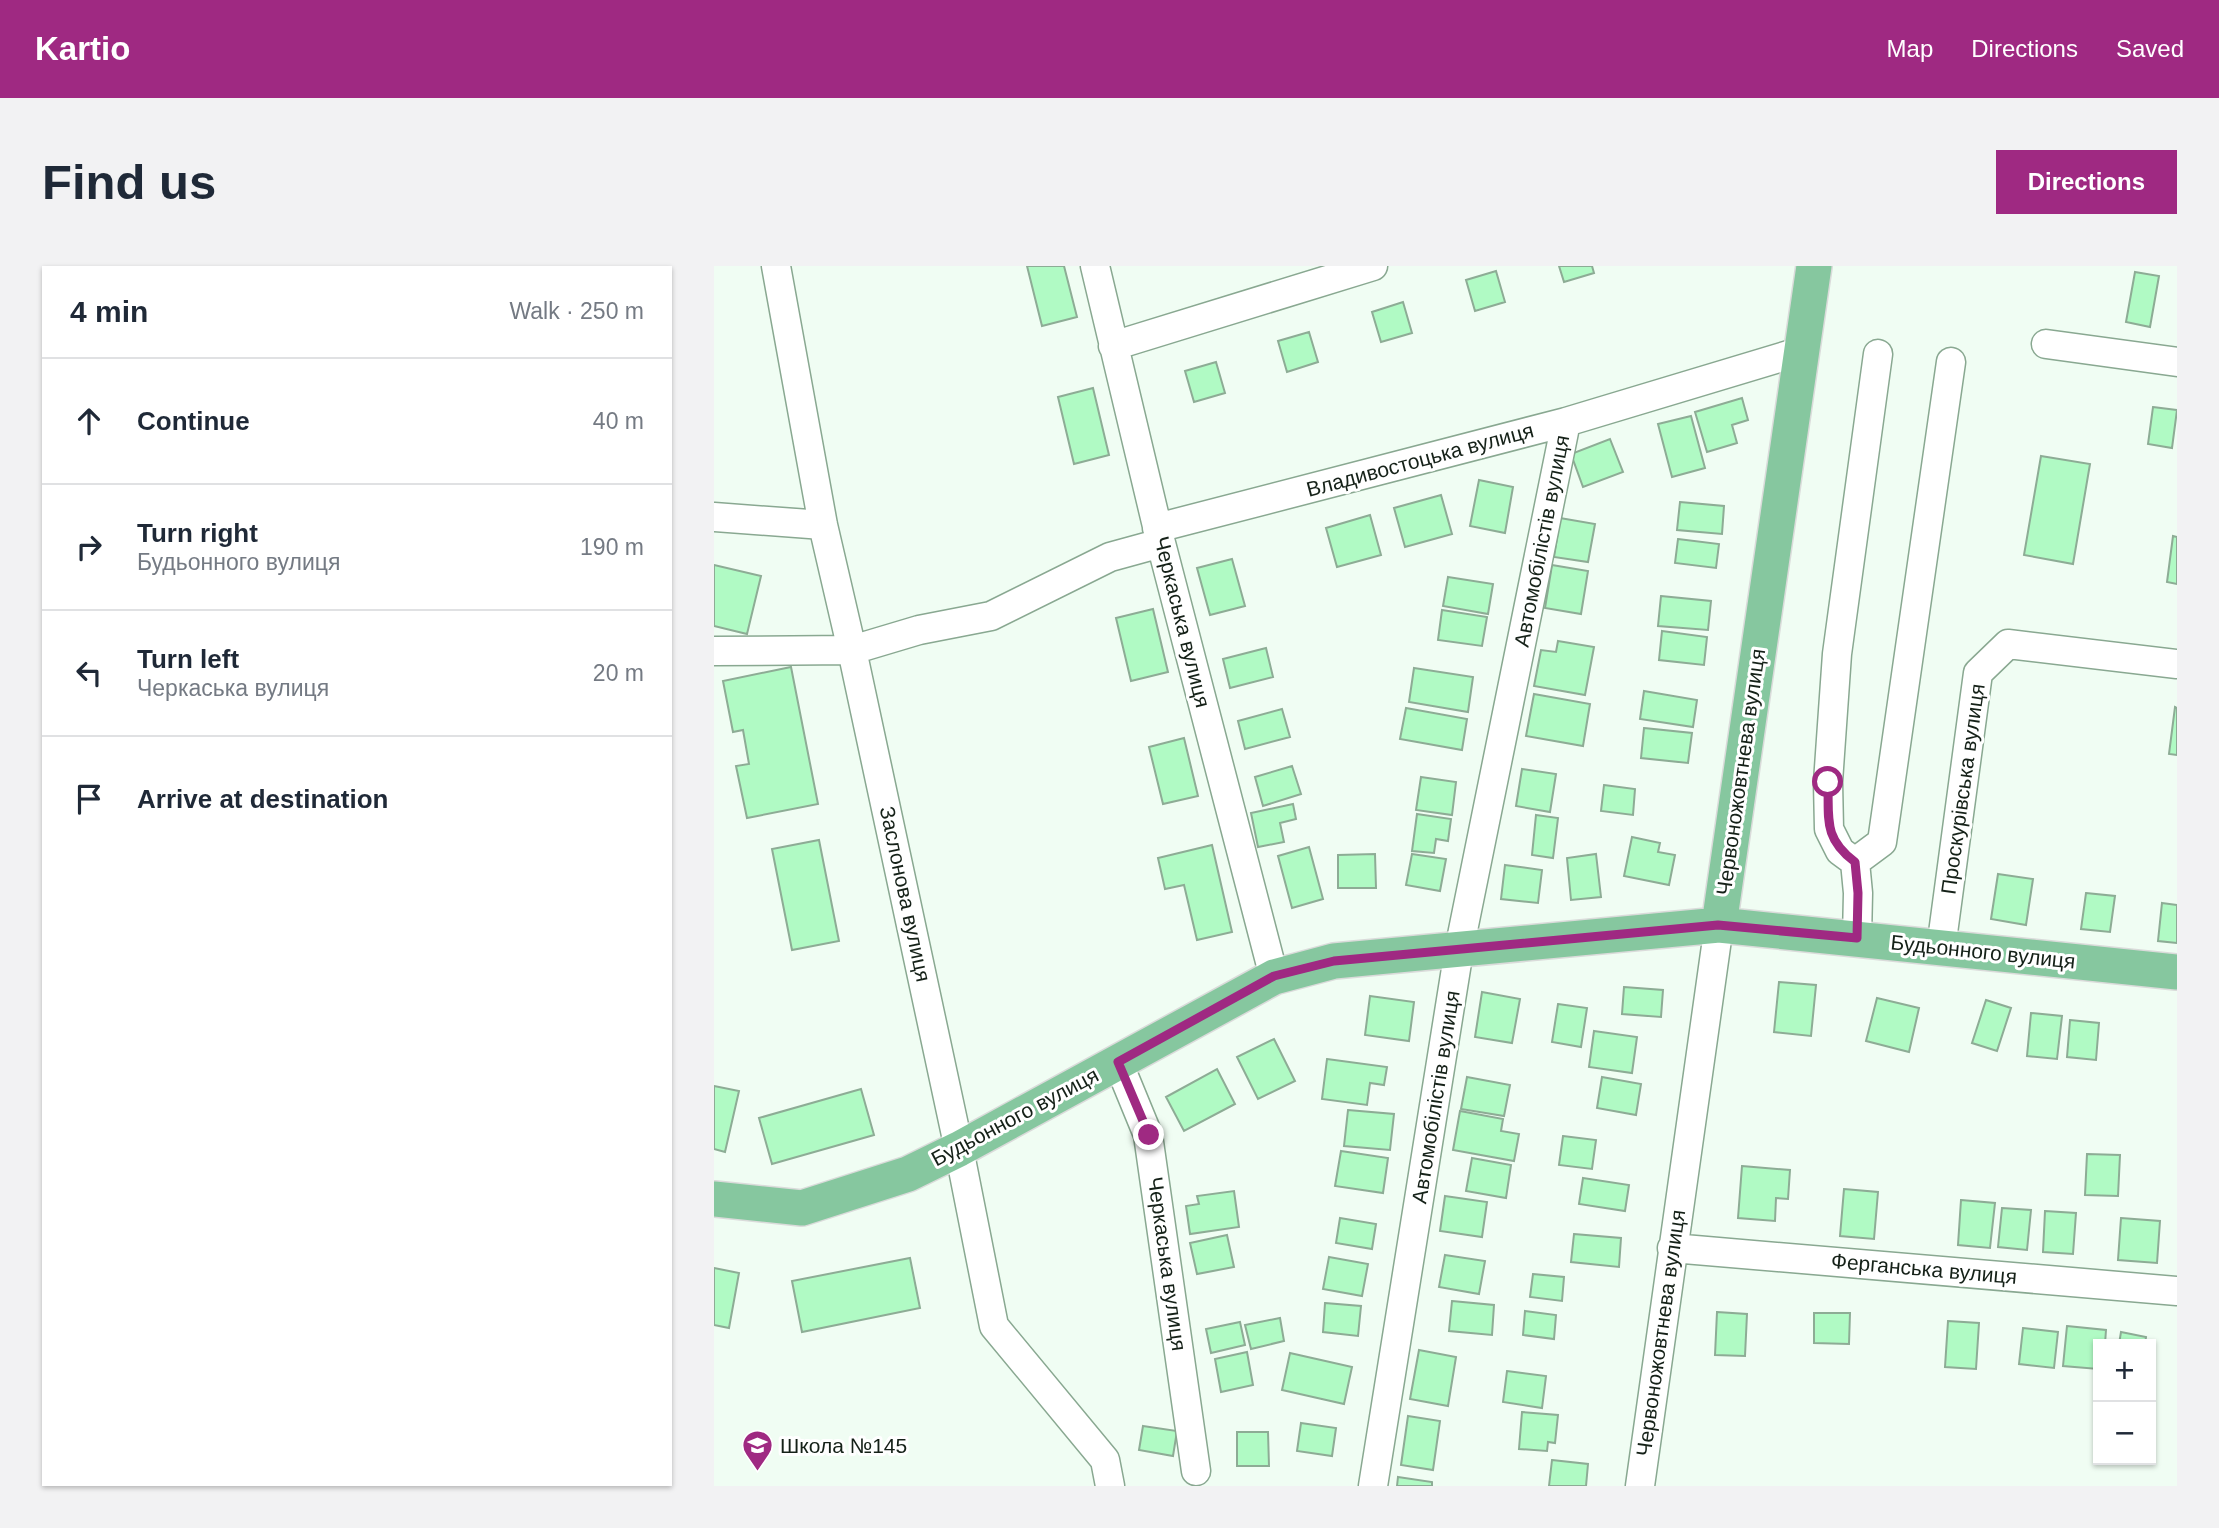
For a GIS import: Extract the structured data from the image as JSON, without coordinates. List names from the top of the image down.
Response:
{
  "streets": {
    "main road": ["Червоножовтнева вулиця", "Будьонного вулиця"],
    "street": [
      "Владивостоцька вулиця",
      "Автомобілістів вулиця",
      "Черкаська вулиця",
      "Проскурівська вулиця",
      "Заслонова вулиця",
      "Ферганська вулиця"
    ]
  },
  "crossings": [
    ["Владивостоцька вулиця", "Автомобілістів вулиця"],
    ["Владивостоцька вулиця", "Черкаська вулиця"],
    ["Владивостоцька вулиця", "Червоножовтнева вулиця"],
    ["Владивостоцька вулиця", "Заслонова вулиця"],
    ["Автомобілістів вулиця", "Будьонного вулиця"],
    ["Черкаська вулиця", "Будьонного вулиця"],
    ["Червоножовтнева вулиця", "Будьонного вулиця"],
    ["Червоножовтнева вулиця", "Ферганська вулиця"],
    ["Проскурівська вулиця", "Будьонного вулиця"],
    ["Заслонова вулиця", "Будьонного вулиця"]
  ],
  "places": {
    "school or university": ["Школа №145"]
  },
  "page": {
    "header": "Kartio",
    "nav": ["Map", "Directions", "Saved"],
    "buttons": "Directions",
    "title": "Find us",
    "heading": ["4 min", "Walk · 250 m"],
    "list": [
      ["Continue", "40 m"],
      ["Turn right", "Будьонного вулиця", "190 m"],
      ["Turn left", "Черкаська вулиця", "20 m"],
      "Arrive at destination"
    ],
    "map_buttons": ["+", "−"]
  }
}
